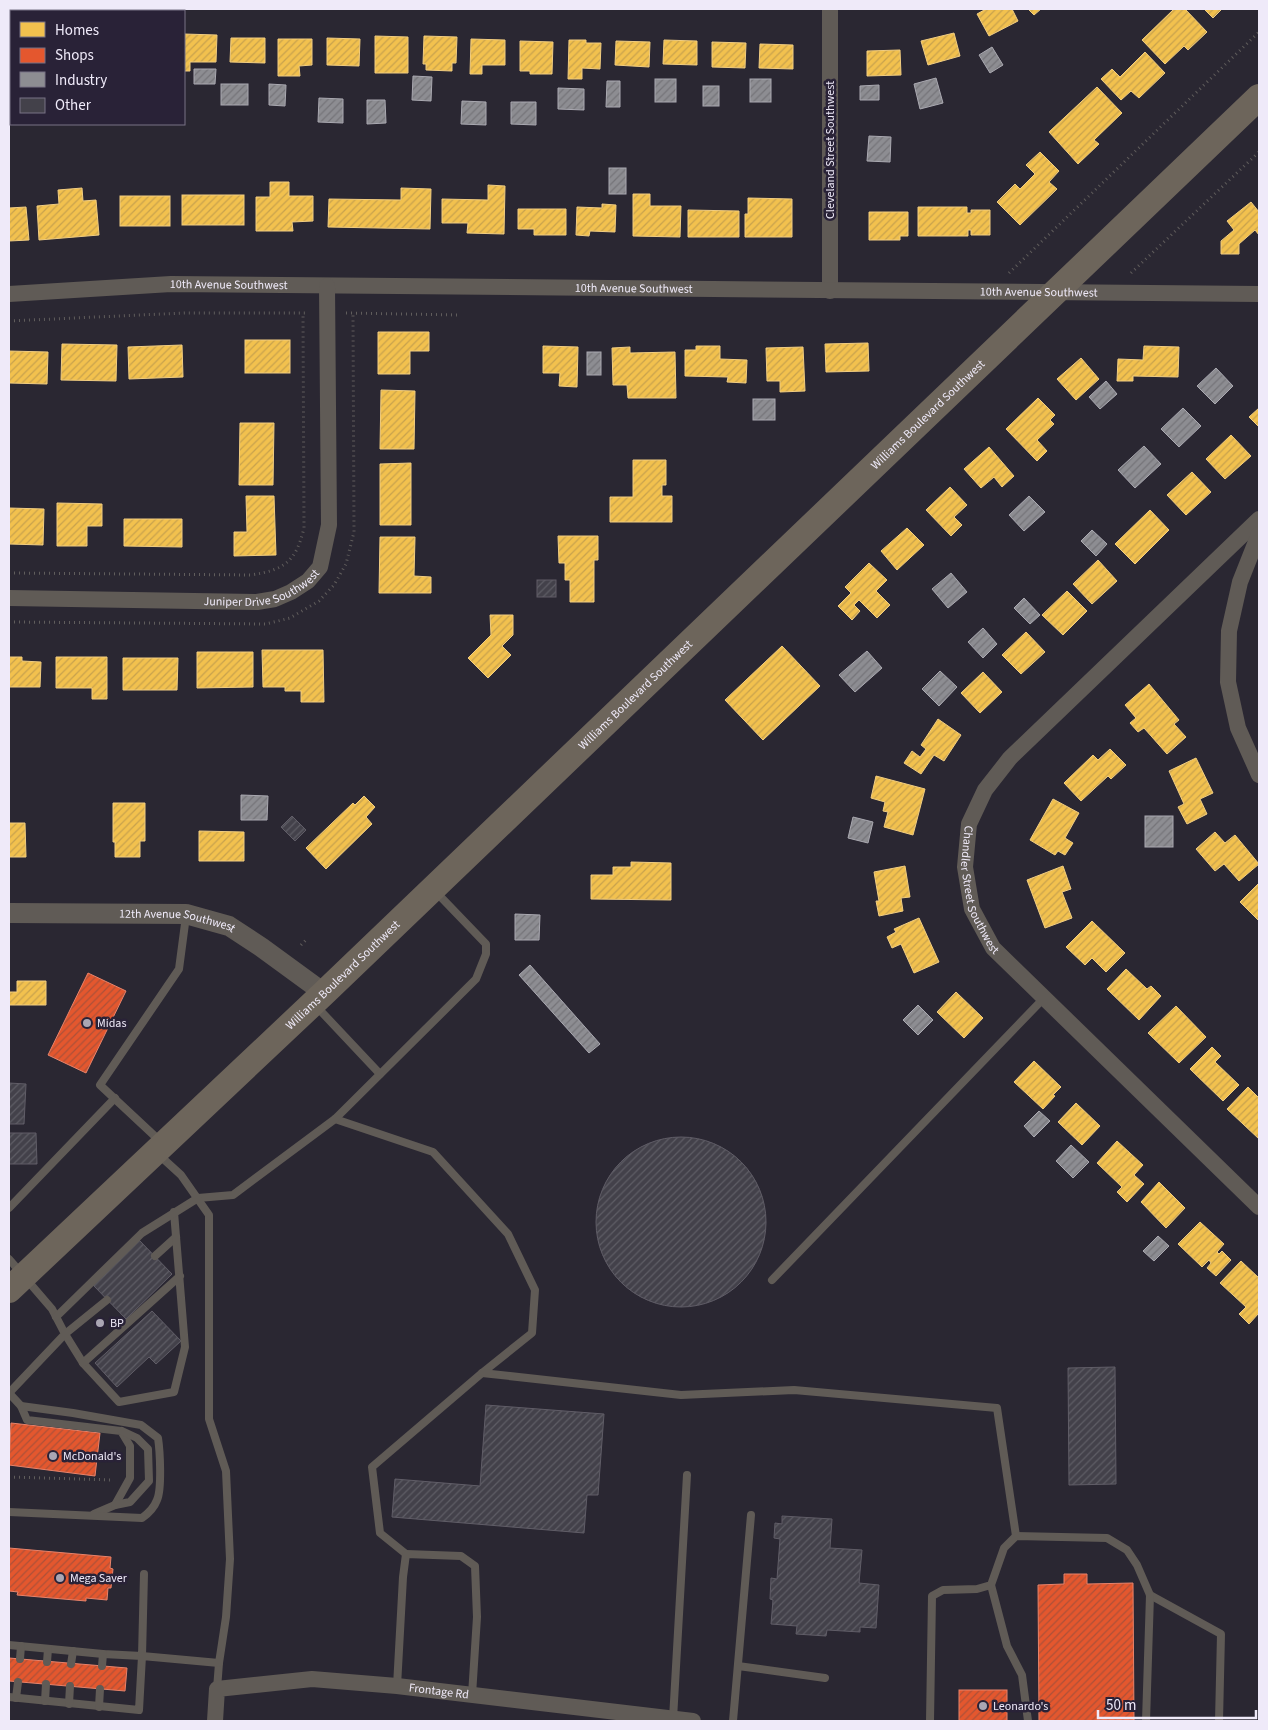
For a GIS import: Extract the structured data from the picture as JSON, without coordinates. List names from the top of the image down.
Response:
{
  "streets": {
    "main road": ["Williams Boulevard Southwest"],
    "street": [
      "Cleveland Street Southwest",
      "10th Avenue Southwest",
      "Juniper Drive Southwest",
      "Chandler Street Southwest",
      "12th Avenue Southwest",
      "Frontage Rd"
    ]
  },
  "crossings": [
    ["Cleveland Street Southwest", "10th Avenue Southwest"],
    ["10th Avenue Southwest", "Williams Boulevard Southwest"],
    ["10th Avenue Southwest", "Juniper Drive Southwest"],
    ["Williams Boulevard Southwest", "12th Avenue Southwest"]
  ],
  "places": [
    "Midas",
    "BP",
    "McDonald's",
    "Mega Saver",
    "Leonardo's"
  ],
  "legend": [
    "Homes",
    "Shops",
    "Industry",
    "Other"
  ],
  "scale_bar": "50 m"
}
